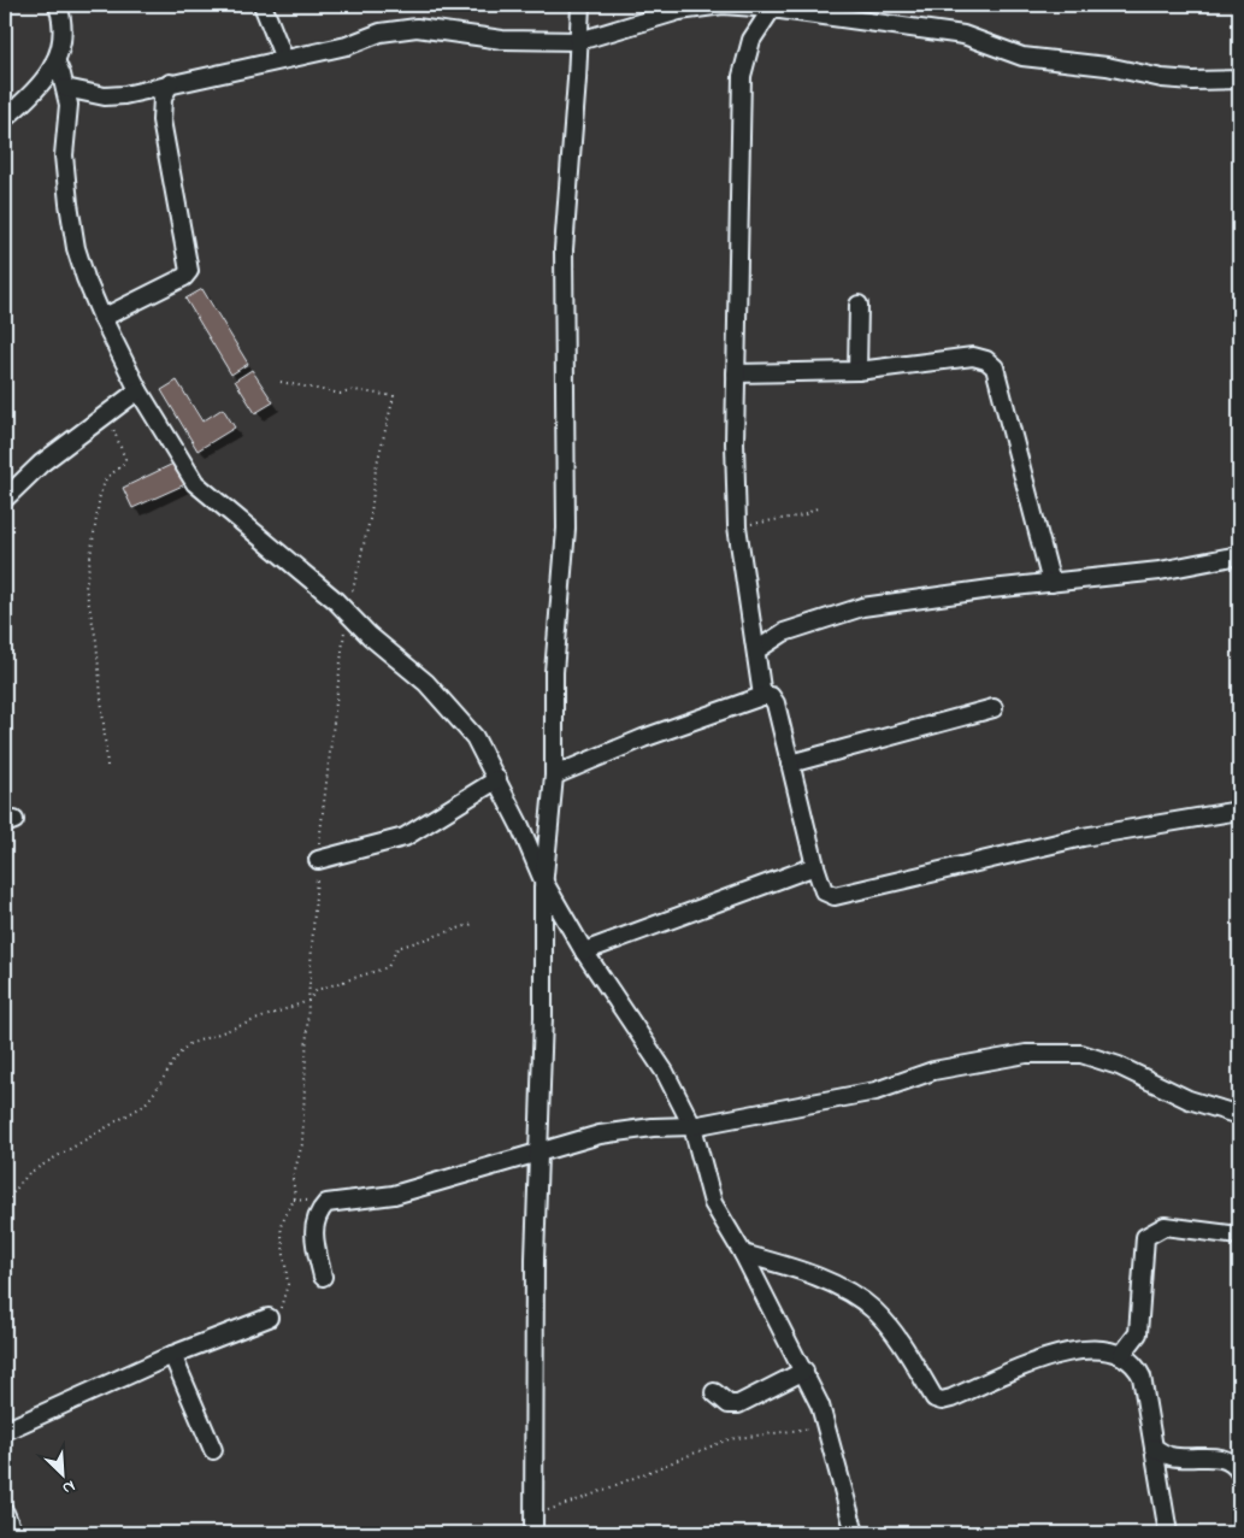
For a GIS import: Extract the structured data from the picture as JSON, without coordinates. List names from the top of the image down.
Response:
{
  "north": "bottom right"
}
